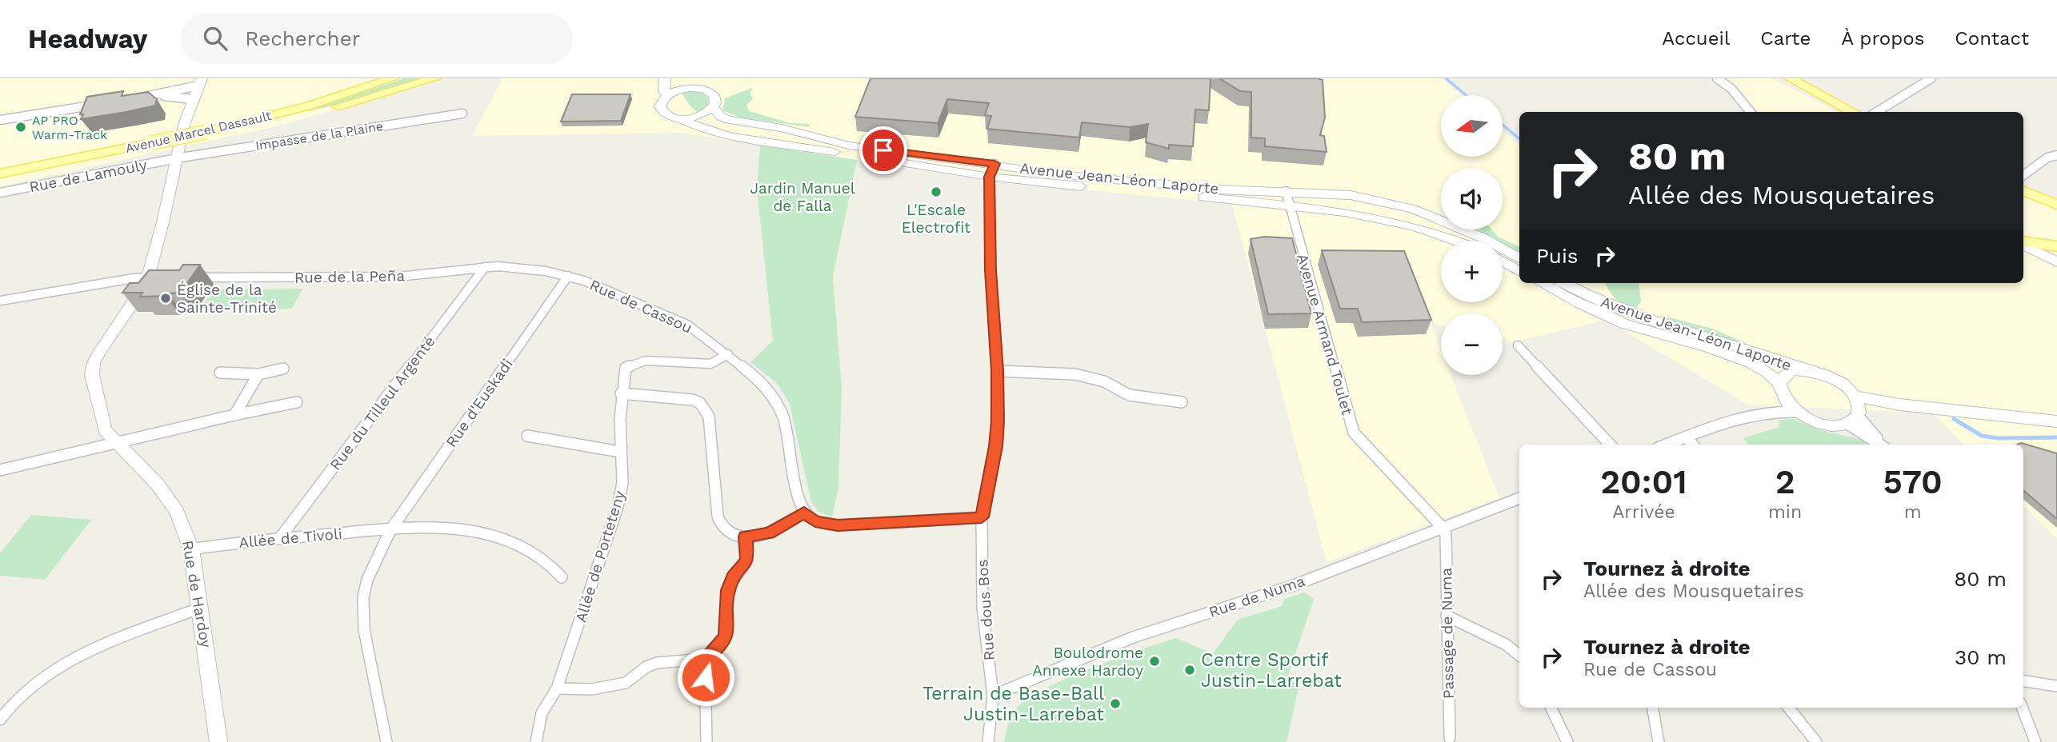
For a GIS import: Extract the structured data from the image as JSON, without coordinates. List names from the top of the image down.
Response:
{
  "streets": {
    "main road": ["Avenue Marcel Dassault"],
    "street": [
      "Impasse de la Plaine",
      "Rue de Lamouly",
      "Avenue Jean-Léon Laporte",
      "Rue de la Peña",
      "Rue de Cassou",
      "Avenue Armand Toulet",
      "Rue du Tilleul Argenté",
      "Rue d'Euskadi",
      "Allée de Tivoli",
      "Allée de Porteteny",
      "Rue de Hardoy",
      "Rue de Numa",
      "Rue dous Bos",
      "Passage de Numa"
    ]
  },
  "crossings": [
    ["Impasse de la Plaine", "Rue de Lamouly"],
    ["Impasse de la Plaine", "Rue de Hardoy"],
    ["Rue de Lamouly", "Rue de Hardoy"],
    ["Avenue Jean-Léon Laporte", "Avenue Armand Toulet"],
    ["Avenue Jean-Léon Laporte", "Rue dous Bos"],
    ["Rue de la Peña", "Rue de Cassou"],
    ["Rue de la Peña", "Rue du Tilleul Argenté"],
    ["Rue de Cassou", "Rue du Tilleul Argenté"],
    ["Rue de Cassou", "Rue d'Euskadi"],
    ["Rue de Cassou", "Allée de Porteteny"],
    ["Avenue Armand Toulet", "Rue de Numa"],
    ["Avenue Armand Toulet", "Passage de Numa"],
    ["Rue du Tilleul Argenté", "Allée de Tivoli"],
    ["Rue d'Euskadi", "Allée de Tivoli"],
    ["Allée de Tivoli", "Rue de Hardoy"],
    ["Rue de Numa", "Rue dous Bos"],
    ["Rue de Numa", "Passage de Numa"]
  ],
  "parks": ["Jardin Manuel de Falla"],
  "places": [
    "AP PRO Warm-Track",
    "L'Escale Electrofit",
    "Église de la Sainte-Trinité",
    "Boulodrome Annexe Hardoy",
    "Centre Sportif Justin-Larrebat",
    "Terrain de Base-Ball Justin-Larrebat"
  ],
  "north": "left",
  "page": {
    "header": "Headway",
    "search": "Rechercher",
    "nav": [
      "Accueil",
      "Carte",
      "À propos",
      "Contact"
    ],
    "map_buttons": ["+", "−"],
    "turn": ["80 m", "Allée des Mousquetaires"],
    "then": "Puis",
    "eta": [
      "20:01",
      "Arrivée",
      "2",
      "min",
      "570",
      "m"
    ],
    "list": [
      {
        "name": "Tournez à droite",
        "note": "Allée des Mousquetaires",
        "value": "80 m"
      },
      {
        "name": "Tournez à droite",
        "note": "Rue de Cassou",
        "value": "30 m"
      }
    ]
  }
}
